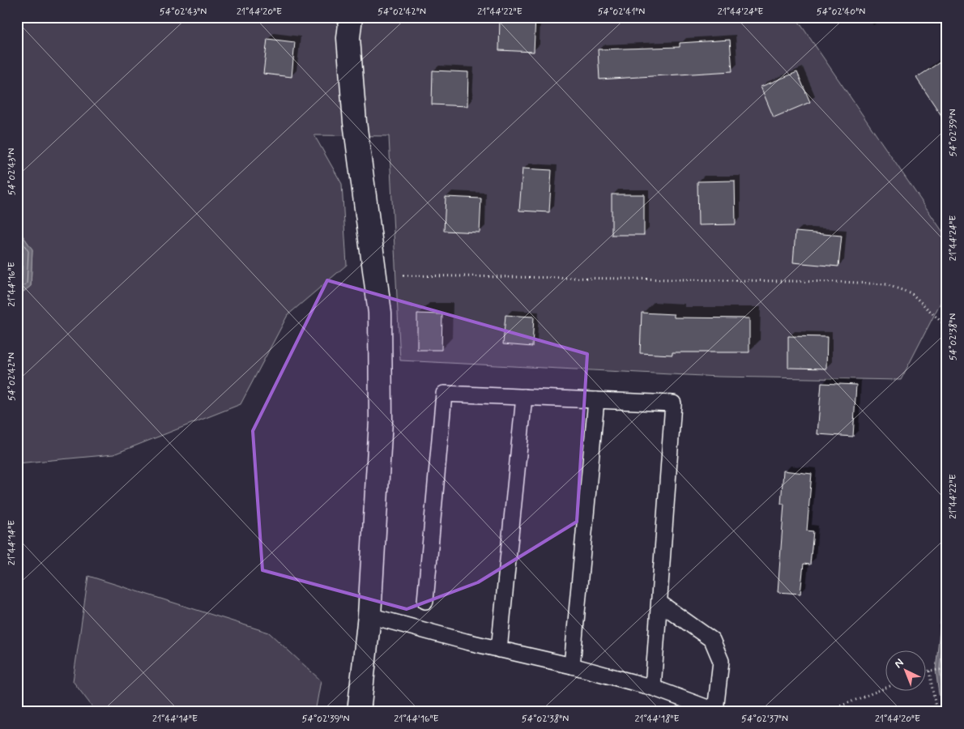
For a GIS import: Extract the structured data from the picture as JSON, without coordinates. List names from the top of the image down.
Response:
{
  "north": "top left",
  "coordinates": [
    "54°02'43\"N",
    "21°44'20\"E",
    "54°02'42\"N",
    "21°44'22\"E",
    "54°02'41\"N",
    "21°44'24\"E",
    "54°02'40\"N",
    "54°02'39\"N",
    "21°44'16\"E",
    "54°02'38\"N",
    "21°44'14\"E",
    "21°44'18\"E",
    "54°02'37\"N"
  ]
}
